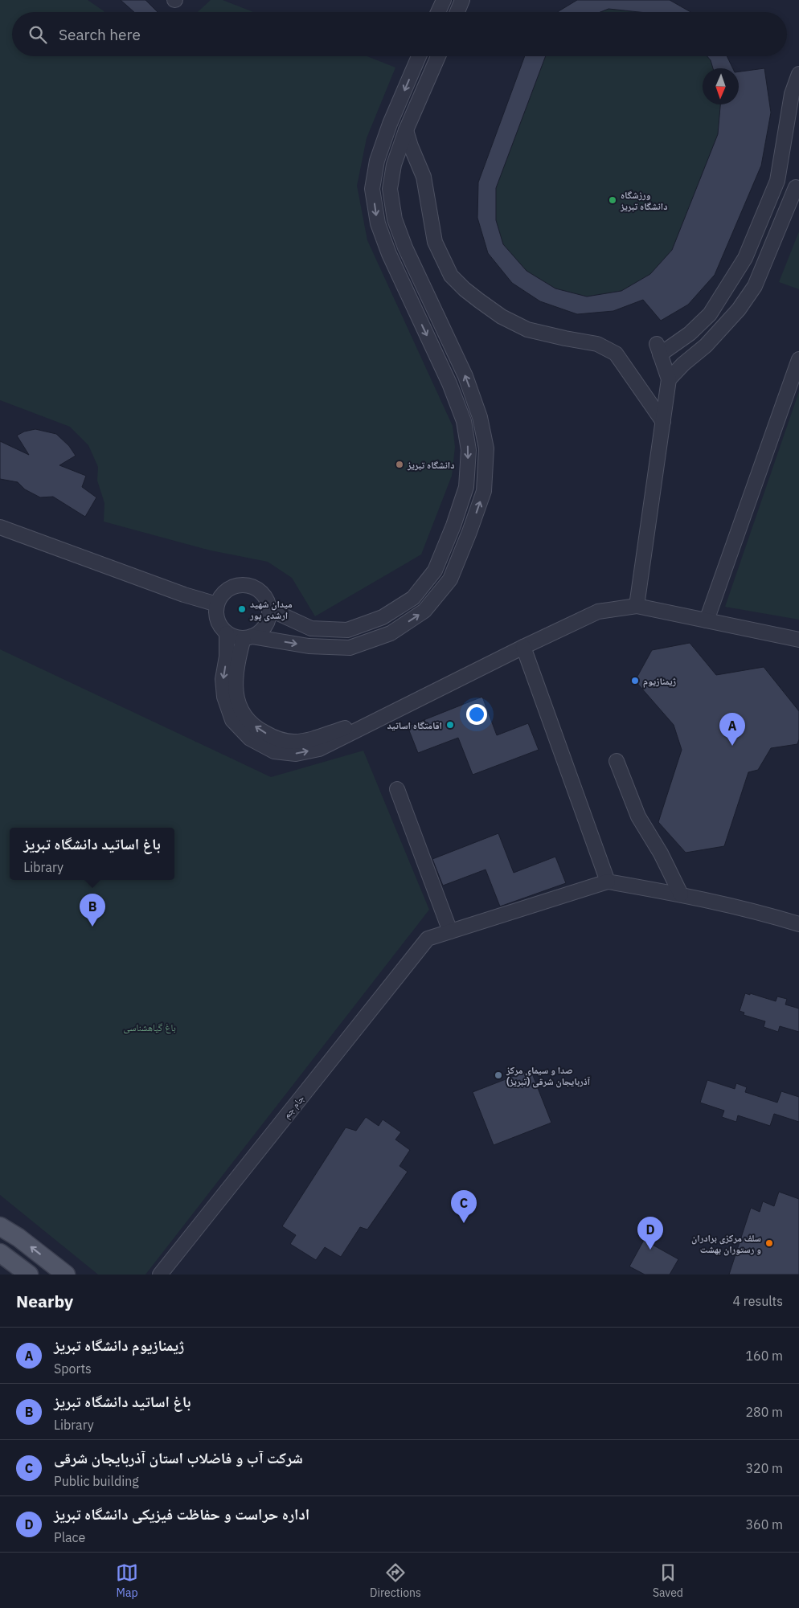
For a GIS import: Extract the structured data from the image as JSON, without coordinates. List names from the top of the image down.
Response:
{
  "streets": {
    "street": ["جام جم"]
  },
  "parks": ["باغ گیاهشناسی"],
  "places": [
    "ورزشگاه دانشگاه تبریز",
    "دانشگاه تبریز",
    "میدان شهید ارشدی پور",
    "ژیمنازیوم",
    "اقامتگاه اساتید",
    "صدا و سیمای مرکز آذربایجان شرقی (تبریز)",
    "سلف مرکزی برادران و رستوران بهشت"
  ],
  "north": "bottom",
  "page": {
    "search": "Search here",
    "pins": [
      "A",
      "B",
      "C",
      "D"
    ],
    "popup": ["باغ اساتید دانشگاه تبریز", "Library"],
    "heading": ["Nearby", "4 results"],
    "list": [
      {
        "mark": "A",
        "name": "ژیمنازیوم دانشگاه تبریز",
        "note": "Sports",
        "value": "160 m"
      },
      {
        "mark": "B",
        "name": "باغ اساتید دانشگاه تبریز",
        "note": "Library",
        "value": "280 m"
      },
      {
        "mark": "C",
        "name": "شرکت آب و فاضلاب استان آذربایجان شرقی",
        "note": "Public building",
        "value": "320 m"
      },
      {
        "mark": "D",
        "name": "اداره حراست و حفاظت فیزیکی دانشگاه تبریز",
        "note": "Place",
        "value": "360 m"
      }
    ],
    "nav": ["Map", "Directions", "Saved"]
  }
}
